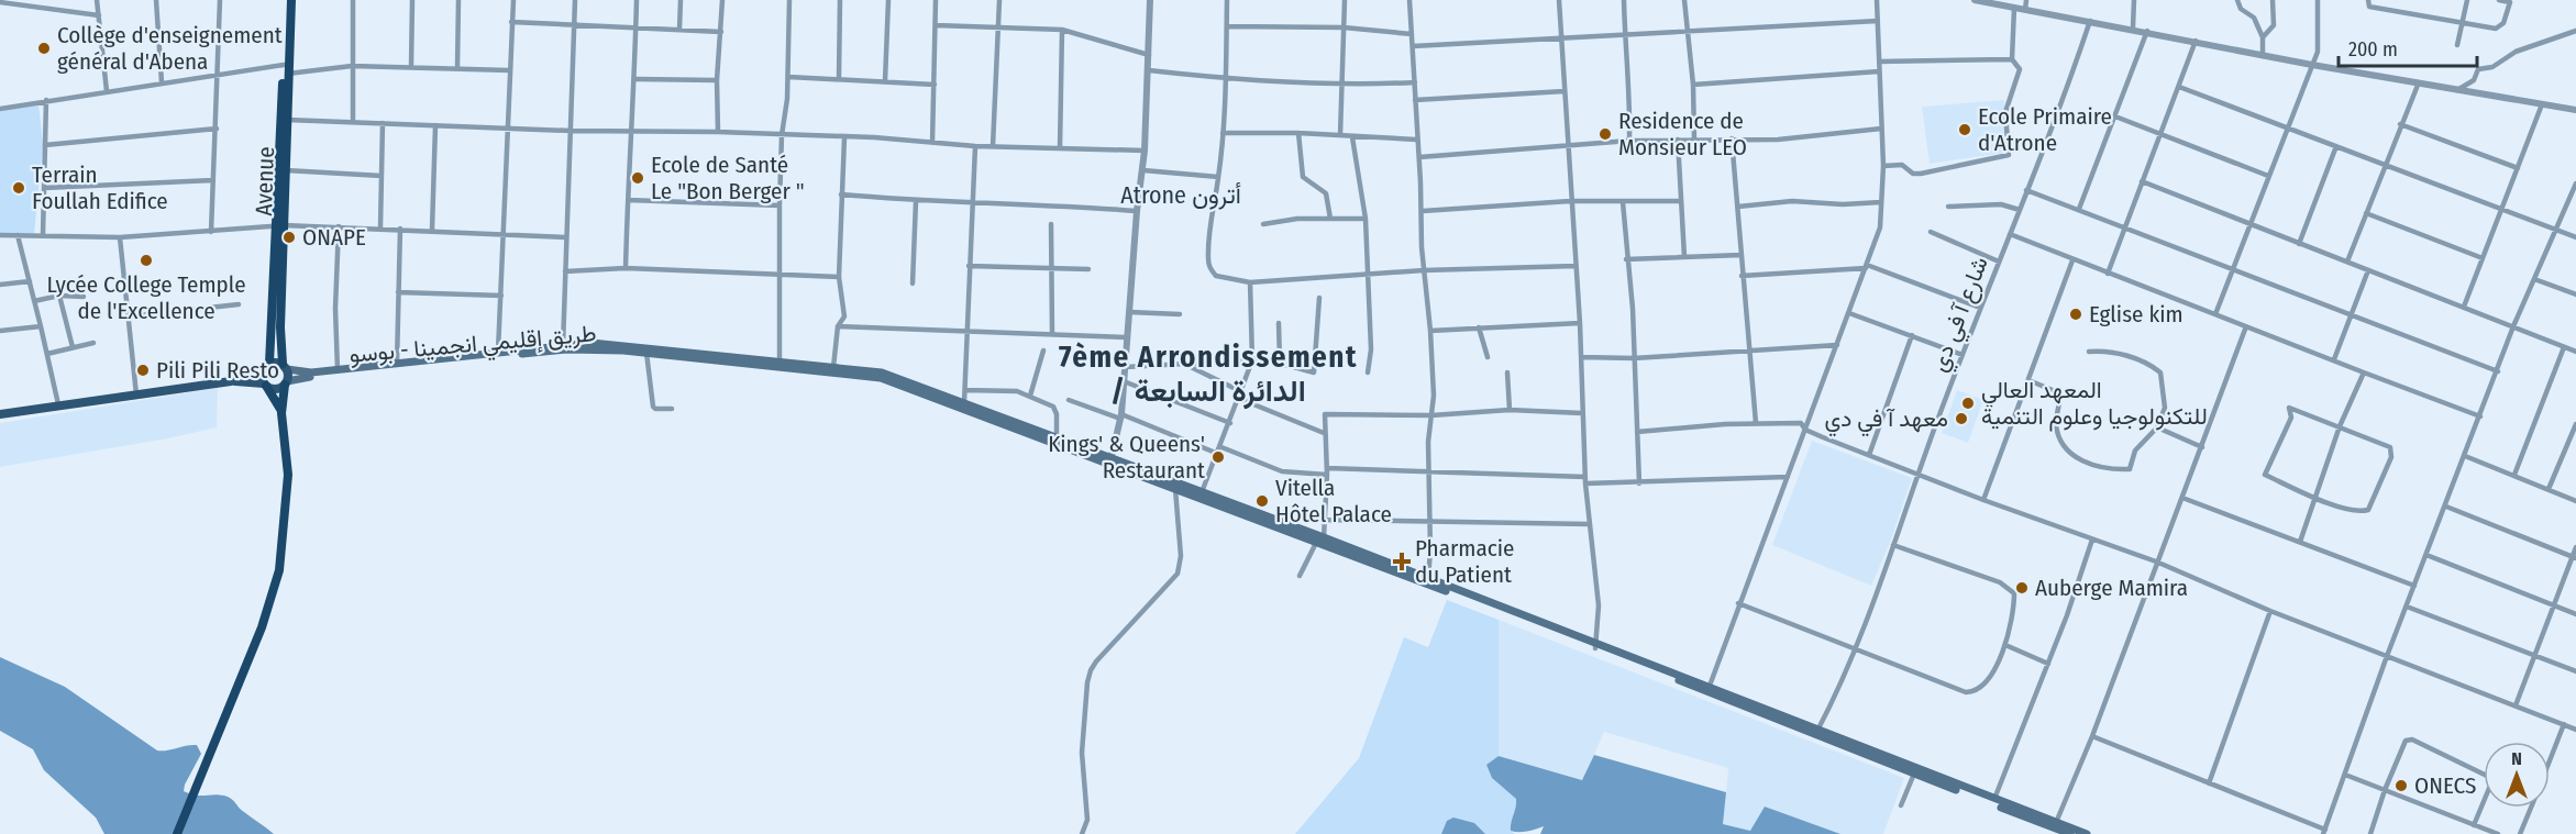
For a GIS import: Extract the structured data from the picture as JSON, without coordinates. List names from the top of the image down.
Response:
{
  "streets": {
    "highway": ["Avenue"],
    "main road": ["طريق إقليمي انجمينا - بوسو"],
    "street": ["شارع آ في دي"]
  },
  "crossings": [
    ["Avenue", "طريق إقليمي انجمينا - بوسو"]
  ],
  "districts": ["Atrone أترون", "7ème Arrondissement / الدائرة السابعة"],
  "places": {
    "other": [
      "Collège d'enseignement général d'Abena",
      "Ecole Primaire d'Atrone",
      "Residence de Monsieur LEO",
      "Ecole de Santé Le \"Bon Berger \"",
      "Terrain Foullah Edifice",
      "ONAPE",
      "Lycée College Temple de l'Excellence",
      "Eglise kim",
      "Pili Pili Resto",
      "المعهد العالي للتكنولوجيا وعلوم التنمية",
      "معهد آ في دي",
      "Kings' & Queens' Restaurant",
      "Vitella Hôtel Palace",
      "Auberge Mamira",
      "ONECS"
    ],
    "health": ["Pharmacie du Patient"]
  },
  "scale_bar": "200 m",
  "north": "top"
}
